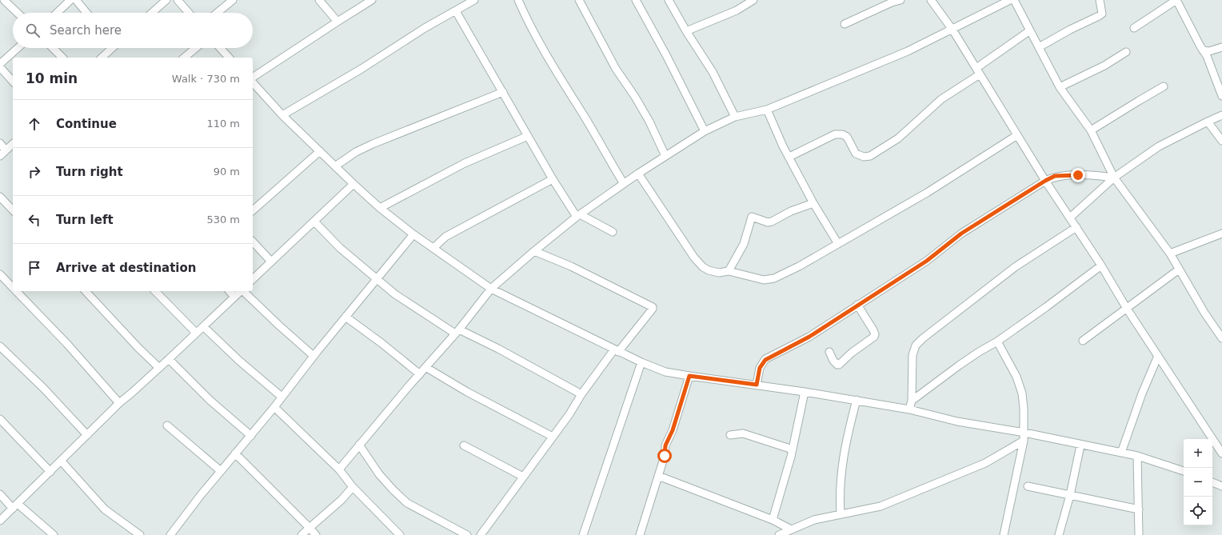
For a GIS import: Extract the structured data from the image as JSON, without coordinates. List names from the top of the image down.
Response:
{
  "page": {
    "search": "Search here",
    "heading": ["10 min", "Walk · 730 m"],
    "list": [
      ["Continue", "110 m"],
      ["Turn right", "90 m"],
      ["Turn left", "530 m"],
      "Arrive at destination"
    ],
    "map_buttons": ["+", "−"]
  }
}
